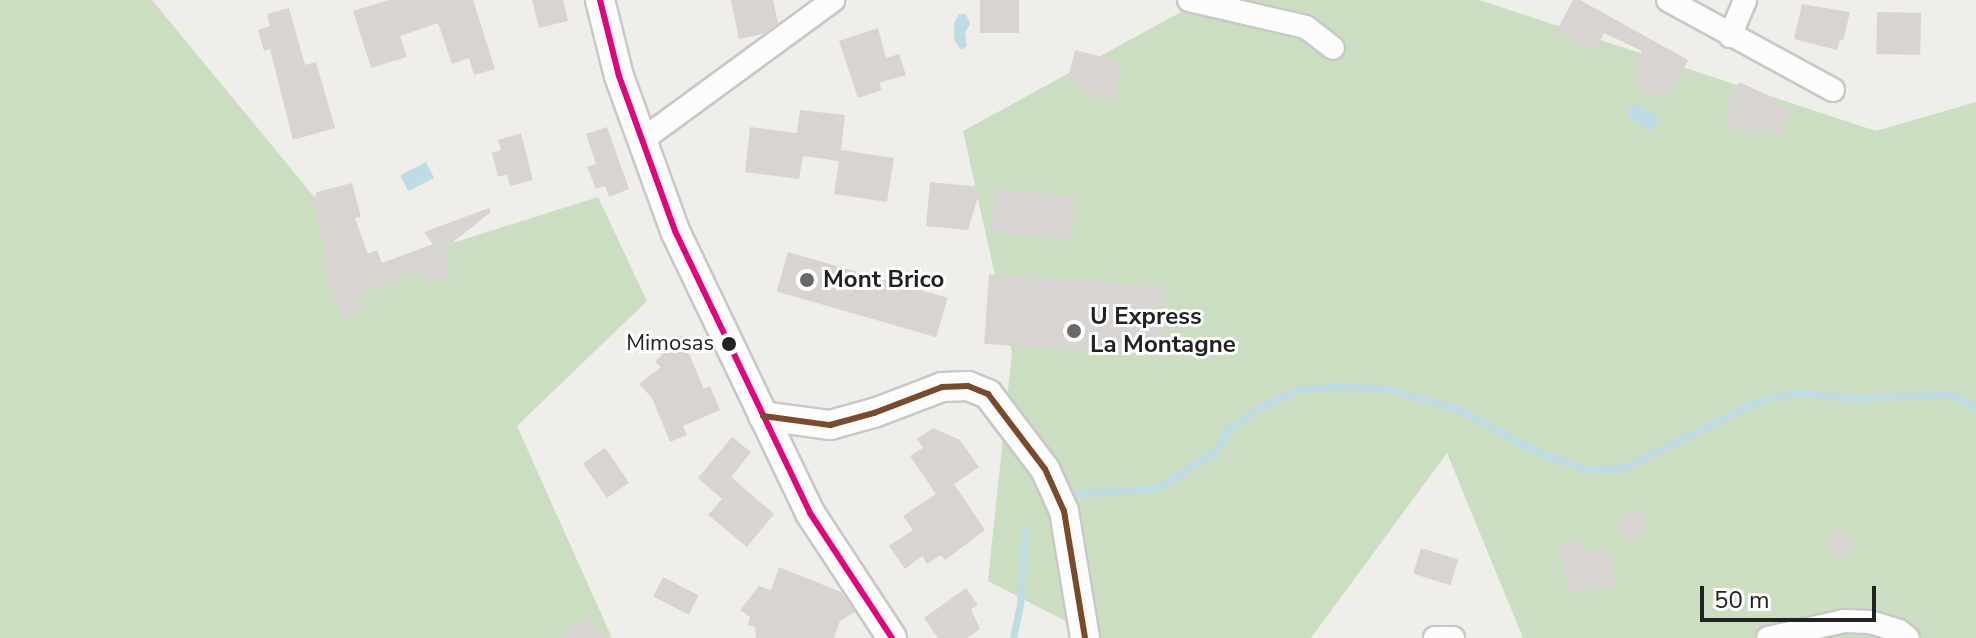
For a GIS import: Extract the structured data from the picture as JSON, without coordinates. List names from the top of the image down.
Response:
{
  "places": ["Mont Brico", "U Express La Montagne", "Mimosas"],
  "scale_bar": "50 m"
}
